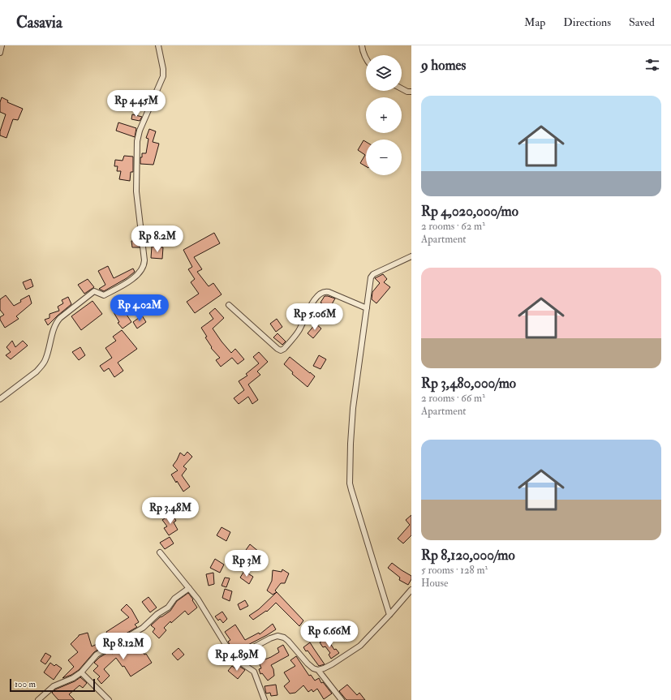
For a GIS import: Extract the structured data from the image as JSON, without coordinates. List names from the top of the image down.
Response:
{
  "scale_bar": "100 m",
  "page": {
    "header": "Casavia",
    "nav": ["Map", "Directions", "Saved"],
    "heading": "9 homes",
    "map_buttons": ["+", "−"],
    "list": [
      {
        "name": "Rp 4,020,000/mo",
        "note": "2 rooms · 62 m² · Apartment"
      },
      {
        "name": "Rp 3,480,000/mo",
        "note": "2 rooms · 66 m² · Apartment"
      },
      {
        "name": "Rp 8,120,000/mo",
        "note": "5 rooms · 128 m² · House"
      }
    ],
    "price": [
      "Rp 4.45M",
      "Rp 8.2M",
      "Rp 4.02M",
      "Rp 5.06M",
      "Rp 3.48M",
      "Rp 3M",
      "Rp 6.66M",
      "Rp 8.12M",
      "Rp 4.89M"
    ],
    "scale": "100 m"
  }
}
